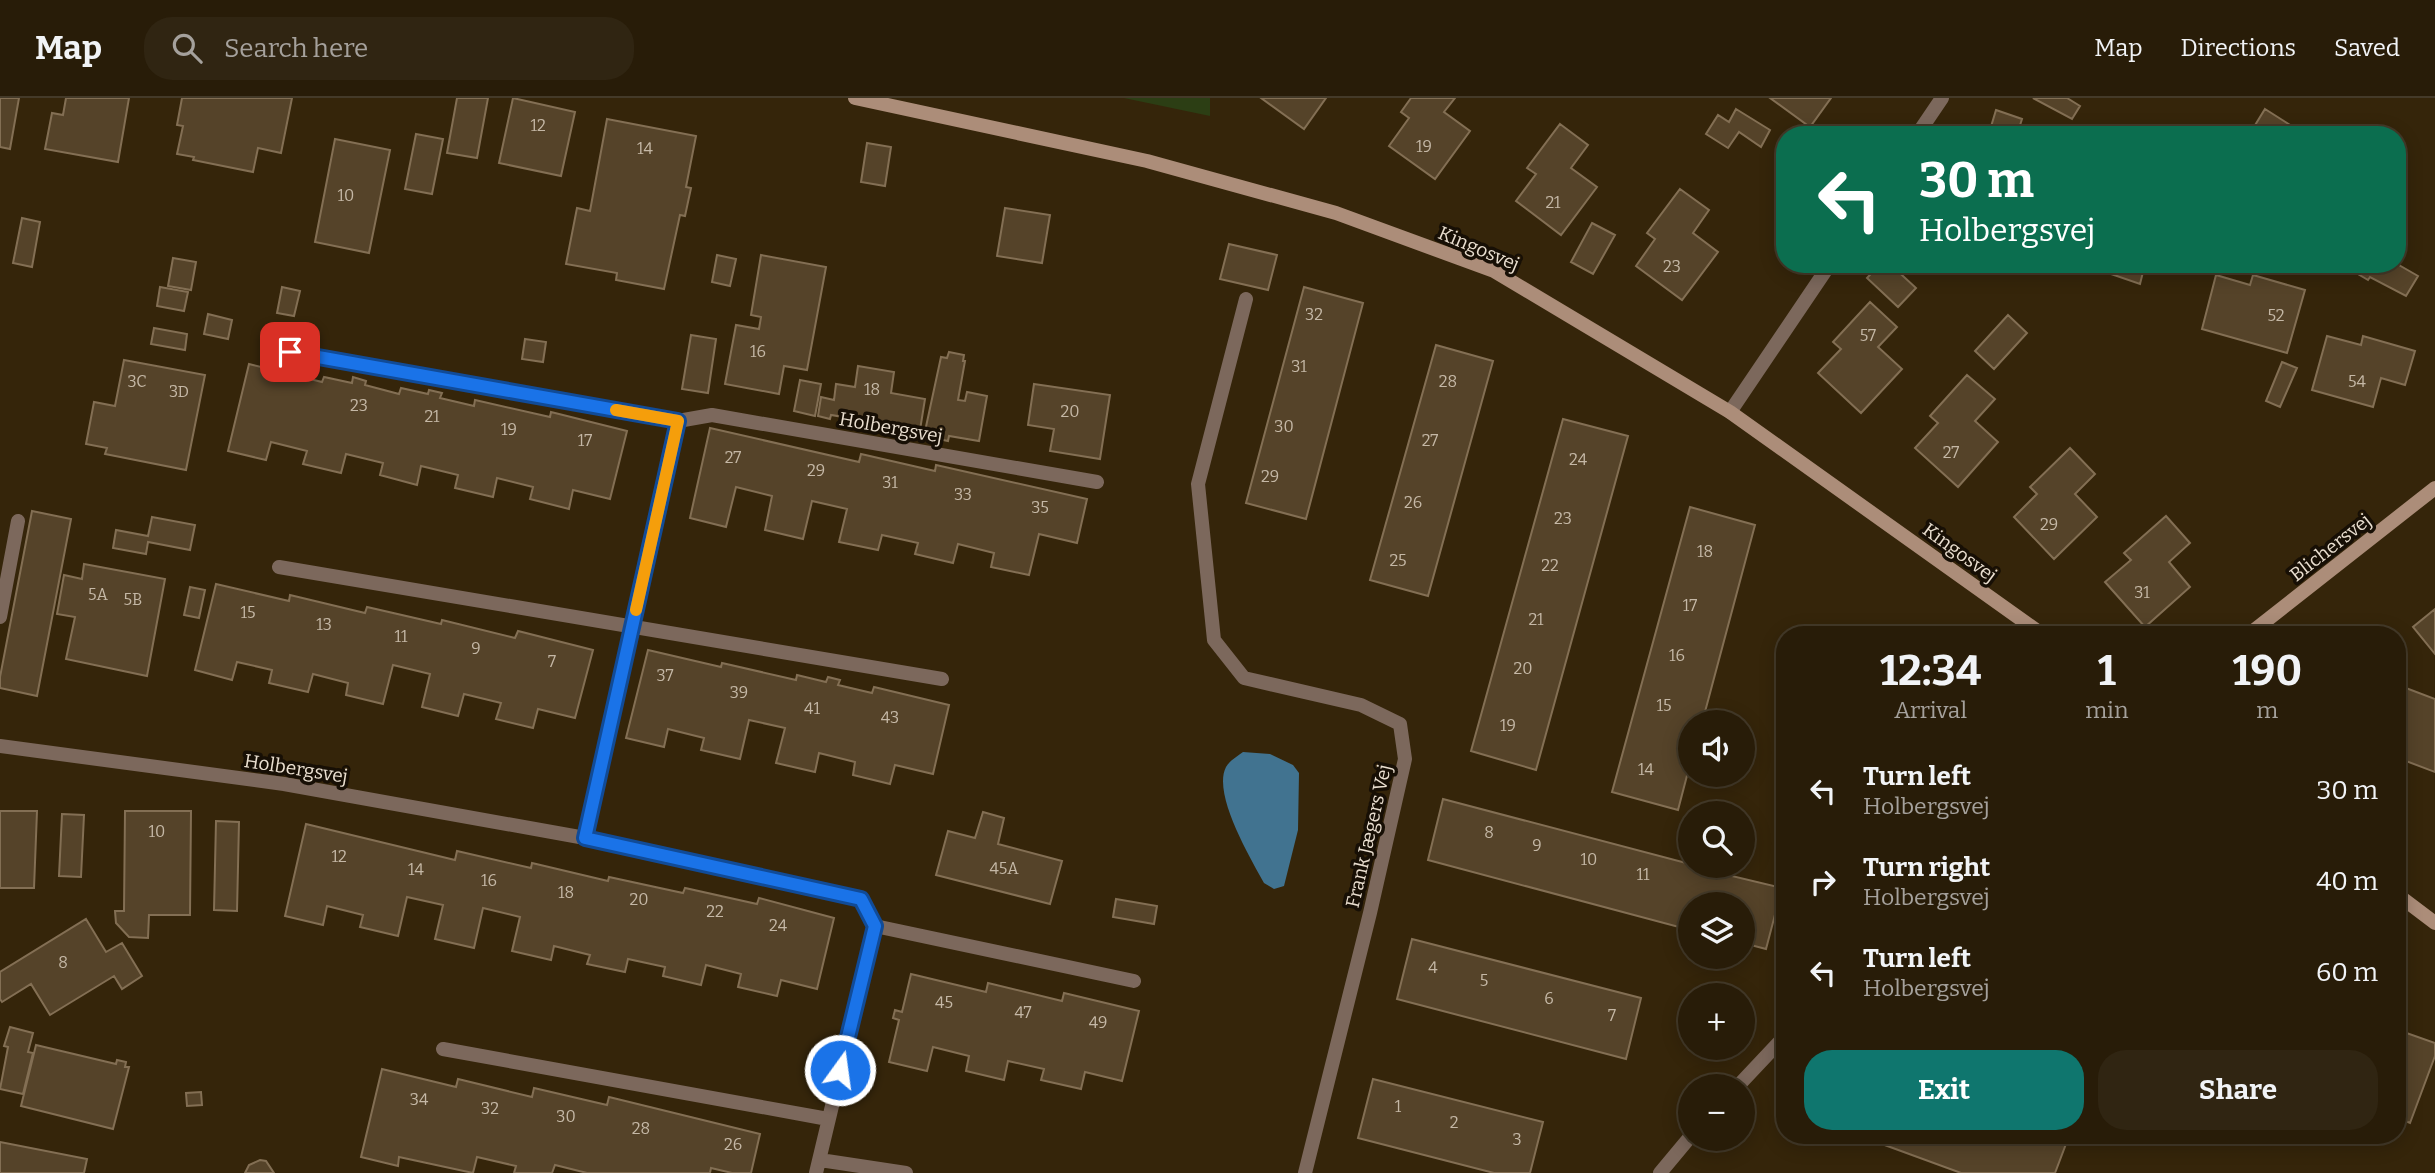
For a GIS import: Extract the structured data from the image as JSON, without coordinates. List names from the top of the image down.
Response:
{
  "streets": {
    "street": [
      "Kingosvej",
      "Holbergsvej",
      "Blichersvej",
      "Frank Jægers Vej"
    ]
  },
  "house_numbers": [
    "12",
    "19",
    "14",
    "10",
    "21",
    "23",
    "32",
    "52",
    "57",
    "16",
    "31",
    "3C",
    "28",
    "54",
    "18",
    "3D",
    "23",
    "20",
    "21",
    "30",
    "19",
    "17",
    "27",
    "27",
    "27",
    "24",
    "29",
    "29",
    "31",
    "33",
    "26",
    "35",
    "23",
    "29",
    "18",
    "25",
    "22",
    "31",
    "5A",
    "5B",
    "17",
    "15",
    "21",
    "13",
    "11",
    "9",
    "16",
    "7",
    "20",
    "37",
    "39",
    "15",
    "41",
    "43",
    "19",
    "14",
    "10",
    "8",
    "9",
    "12",
    "10",
    "45A",
    "14",
    "11",
    "16",
    "18",
    "20",
    "22",
    "24",
    "8",
    "4",
    "5",
    "6",
    "45",
    "47",
    "7",
    "49",
    "34",
    "1",
    "32",
    "30",
    "2",
    "28",
    "3",
    "26"
  ],
  "page": {
    "header": "Map",
    "search": "Search here",
    "nav": ["Map", "Directions", "Saved"],
    "turn": ["30 m", "Holbergsvej"],
    "eta": [
      "12:34",
      "Arrival",
      "1",
      "min",
      "190",
      "m"
    ],
    "map_buttons": ["+", "−"],
    "list": [
      {
        "name": "Turn left",
        "note": "Holbergsvej",
        "value": "30 m"
      },
      {
        "name": "Turn right",
        "note": "Holbergsvej",
        "value": "40 m"
      },
      {
        "name": "Turn left",
        "note": "Holbergsvej",
        "value": "60 m"
      }
    ],
    "buttons": ["Exit", "Share"]
  }
}
